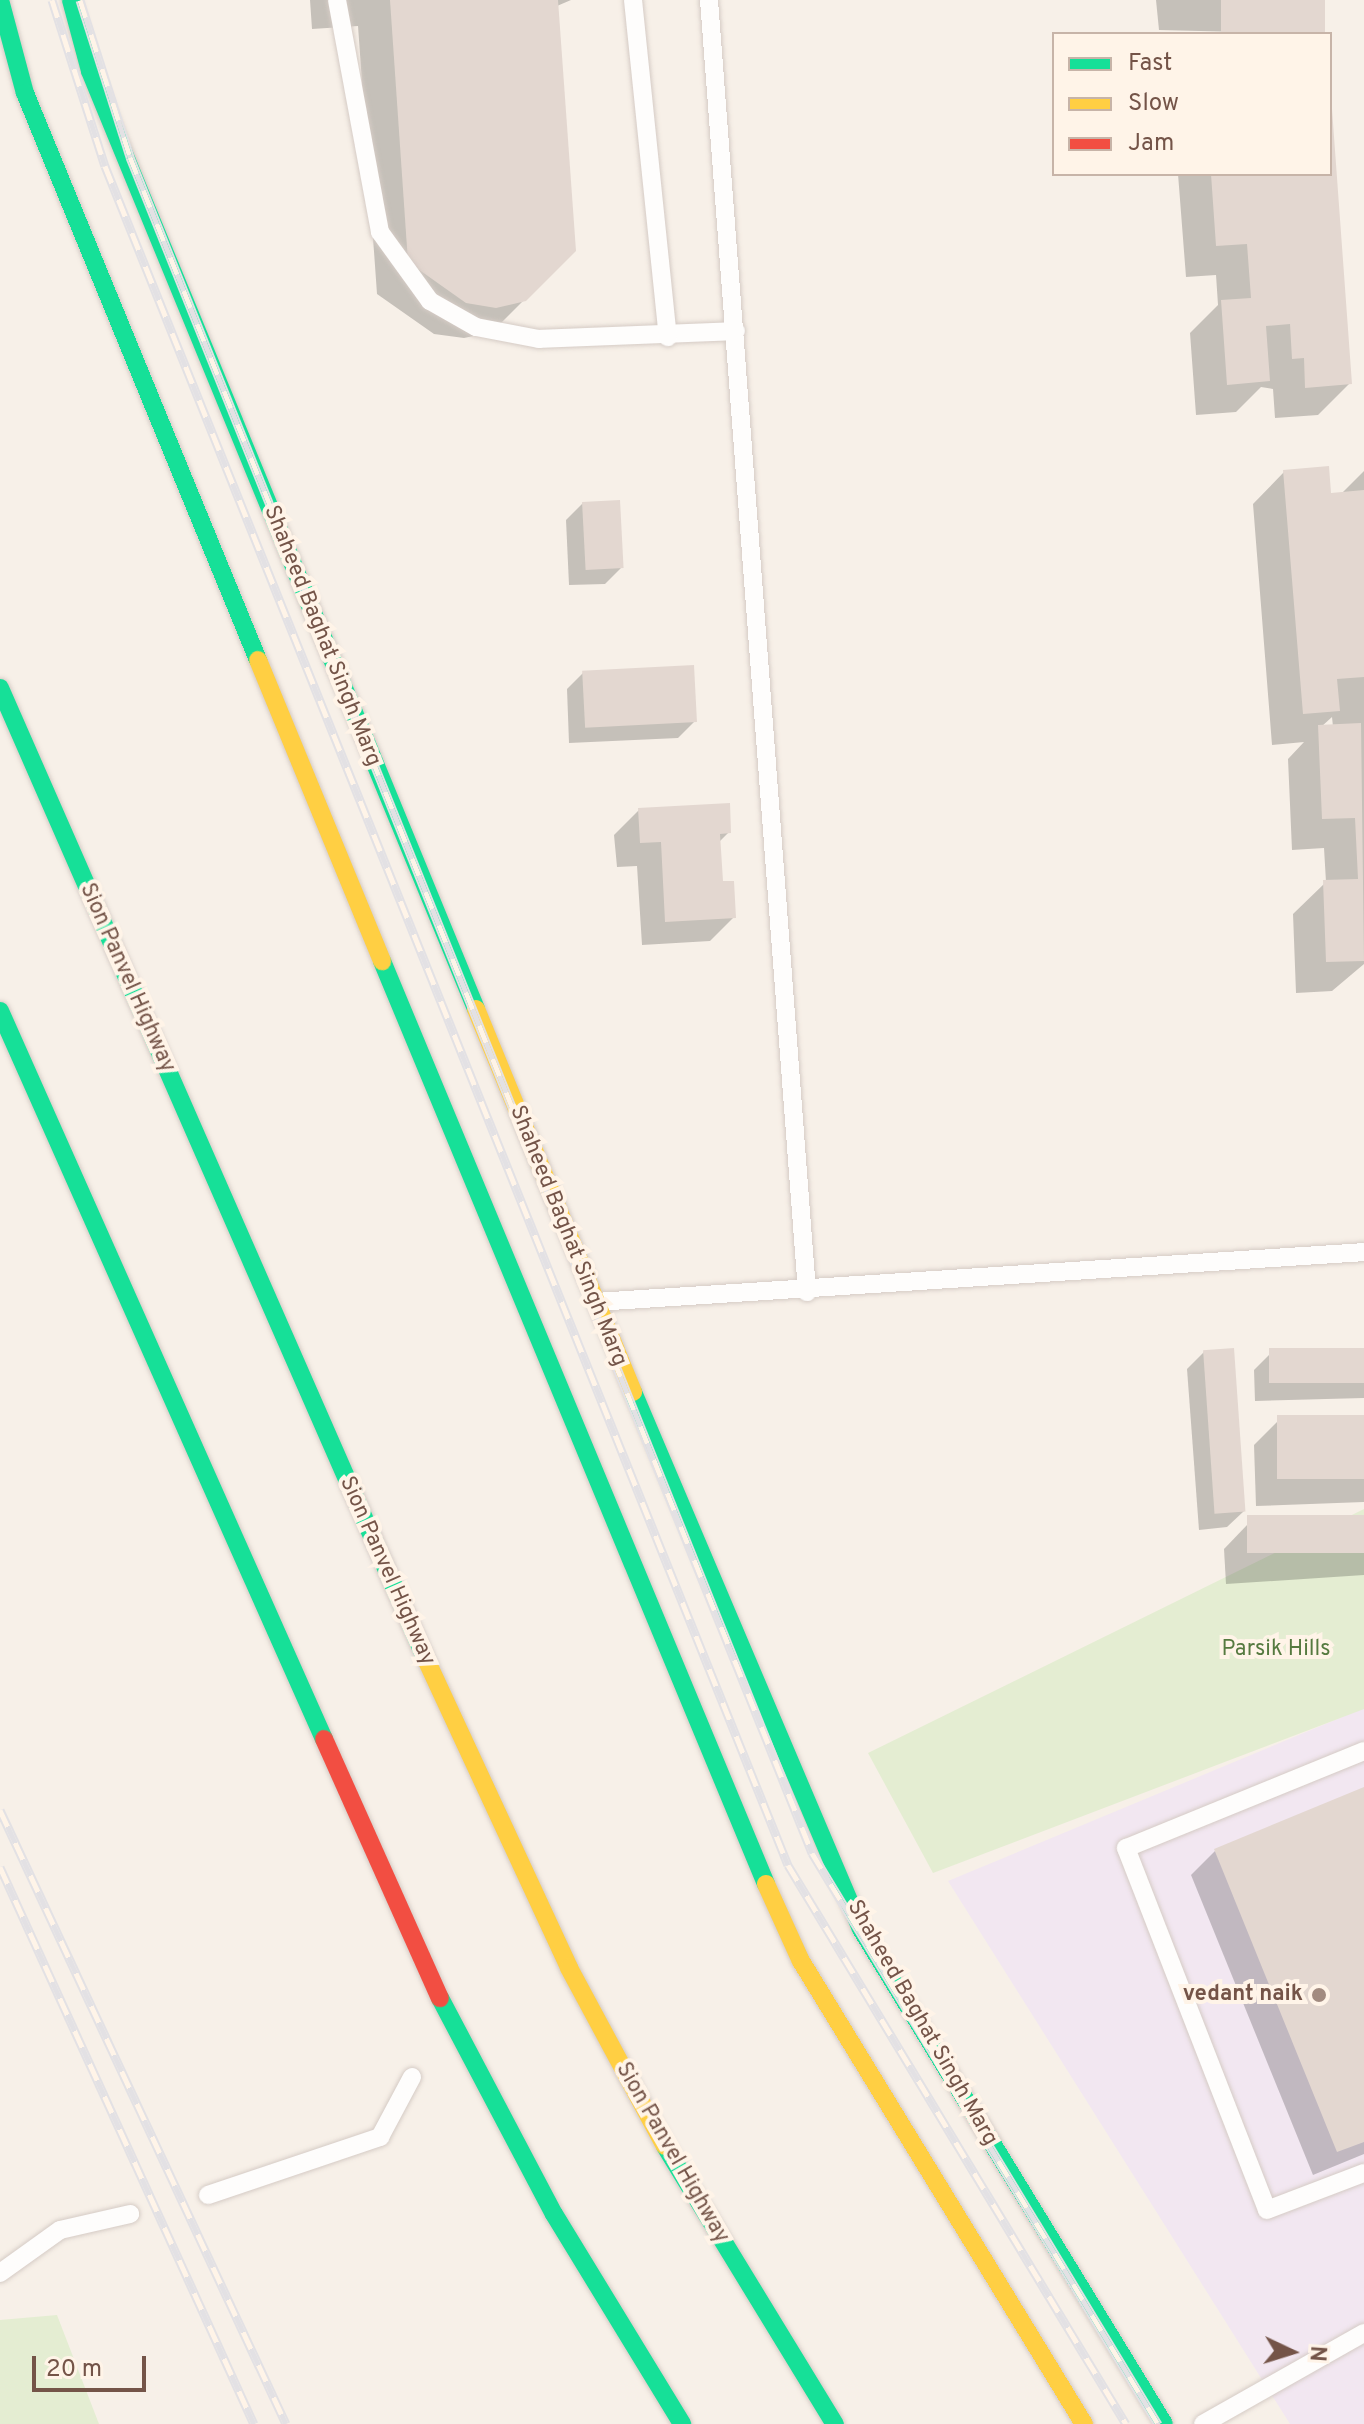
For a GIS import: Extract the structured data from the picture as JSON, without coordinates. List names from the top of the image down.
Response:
{
  "streets": {
    "main road": ["Shaheed Baghat Singh Marg", "Sion Panvel Highway"]
  },
  "parks": ["Parsik Hills"],
  "places": ["vedant naik"],
  "legend": ["Fast", "Slow", "Jam"],
  "scale_bar": "20 m",
  "north": "right"
}
